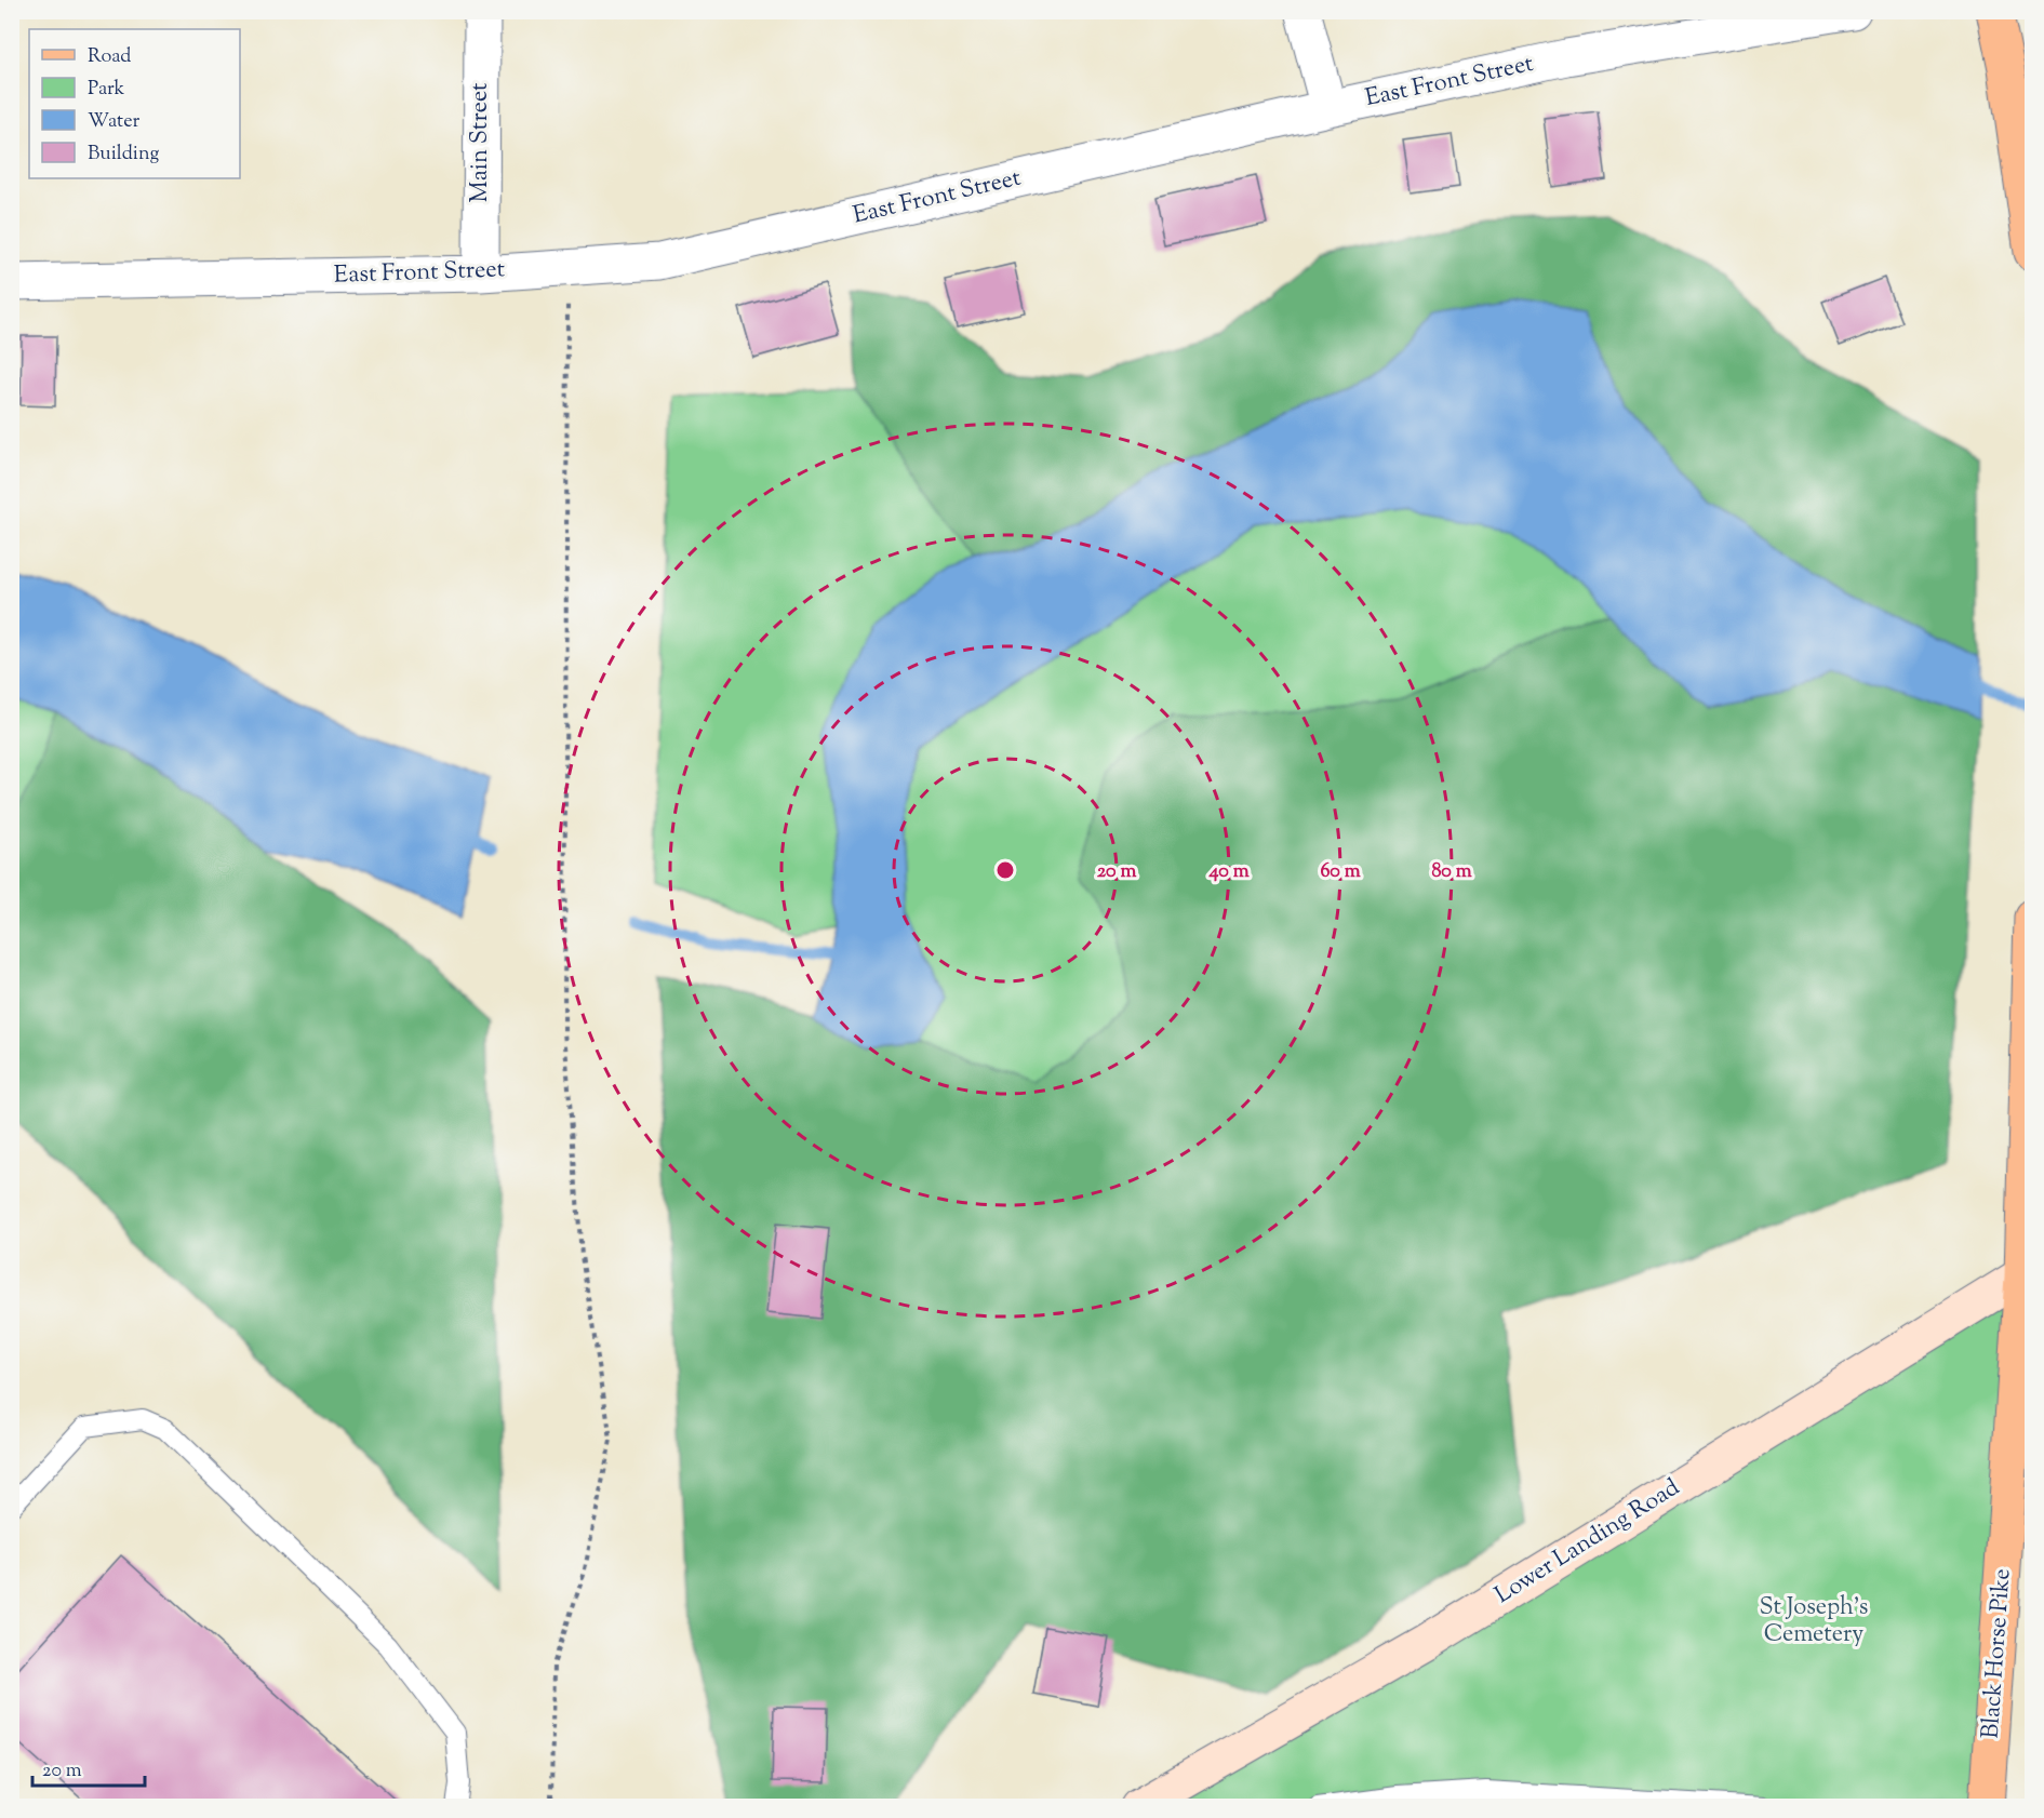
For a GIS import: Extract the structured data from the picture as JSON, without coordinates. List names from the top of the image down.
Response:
{
  "streets": {
    "main road": ["Lower Landing Road", "Black Horse Pike"],
    "street": ["East Front Street", "Main Street"]
  },
  "crossings": [
    ["East Front Street", "Main Street"],
    ["Lower Landing Road", "Black Horse Pike"]
  ],
  "parks": ["St Joseph's Cemetery"],
  "legend": [
    "Road",
    "Park",
    "Water",
    "Building"
  ],
  "scale_bar": "20 m",
  "rings": [
    "20 m",
    "40 m",
    "60 m",
    "80 m"
  ]
}
